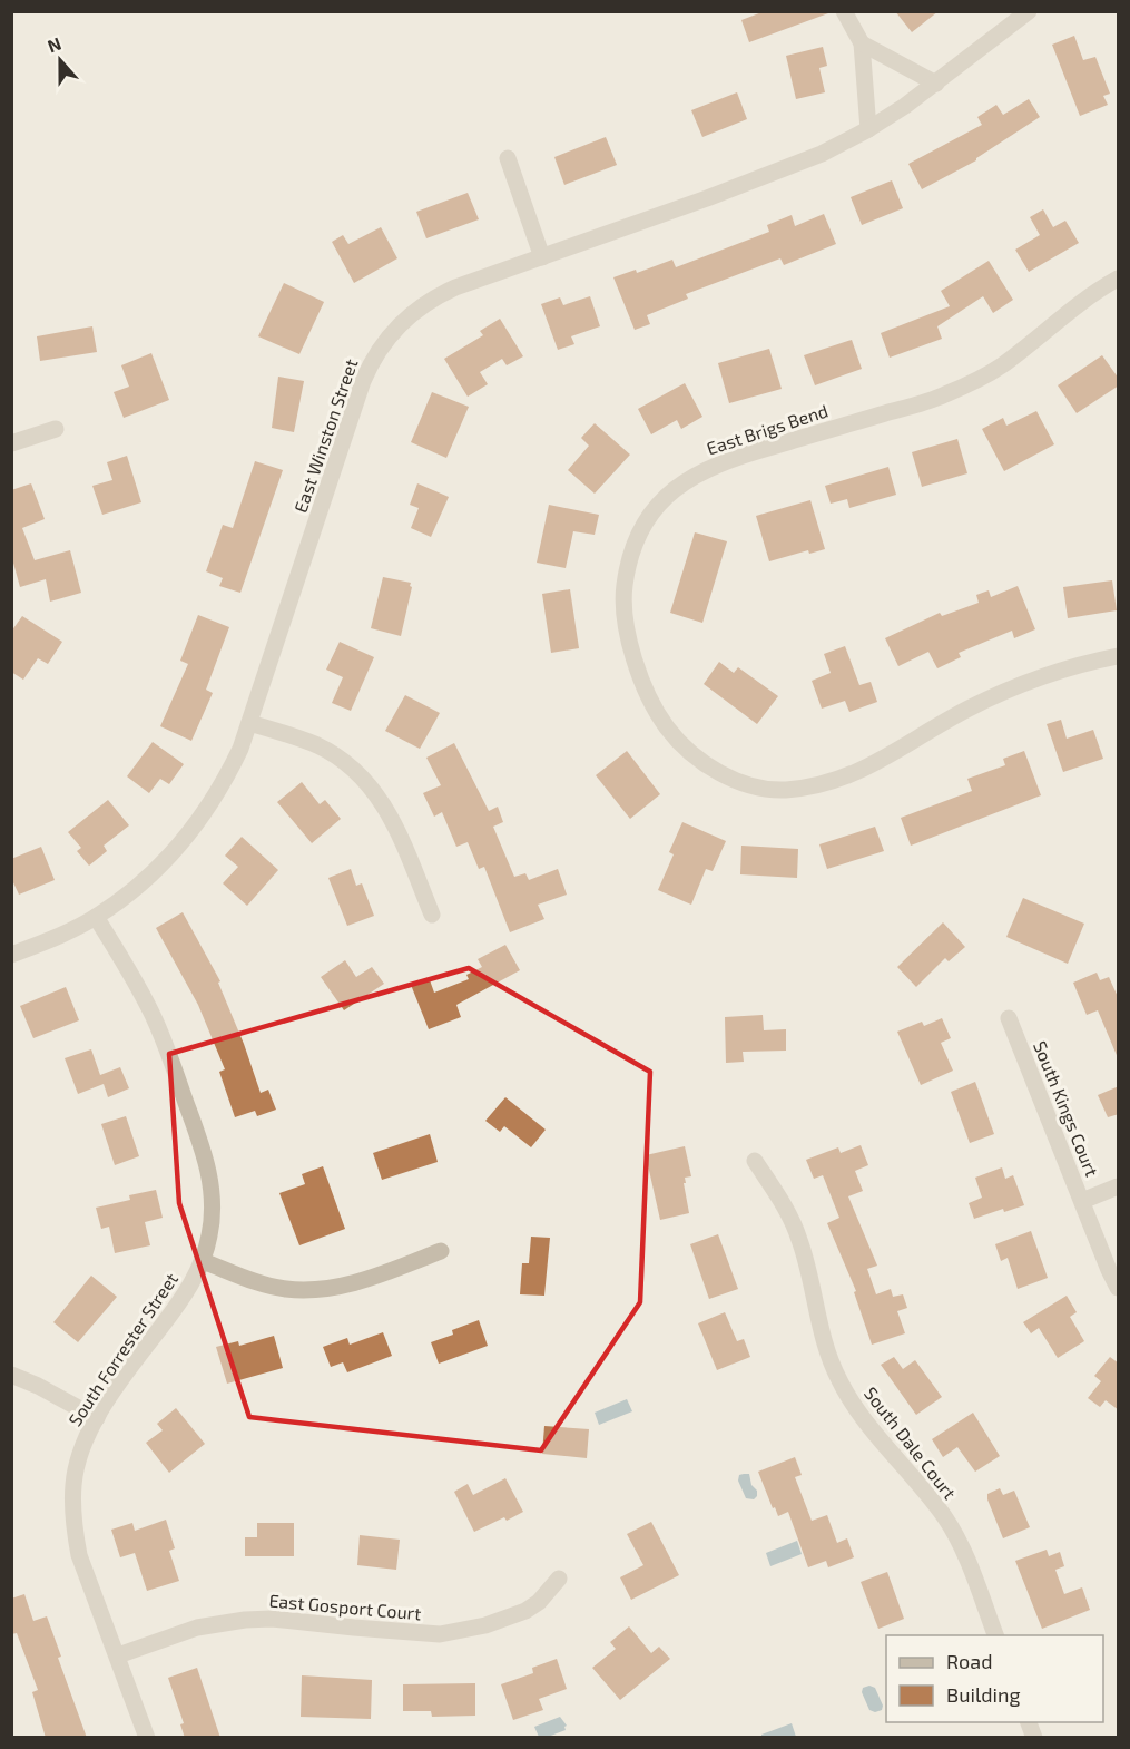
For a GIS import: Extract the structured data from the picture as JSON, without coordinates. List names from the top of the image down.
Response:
{
  "streets": {
    "street": [
      "East Brigs Bend",
      "East Winston Street",
      "South Kings Court",
      "South Forrester Street",
      "South Dale Court",
      "East Gosport Court"
    ]
  },
  "crossings": [
    ["East Winston Street", "South Forrester Street"],
    ["South Forrester Street", "East Gosport Court"]
  ],
  "legend": ["Road", "Building"],
  "north": "top"
}
